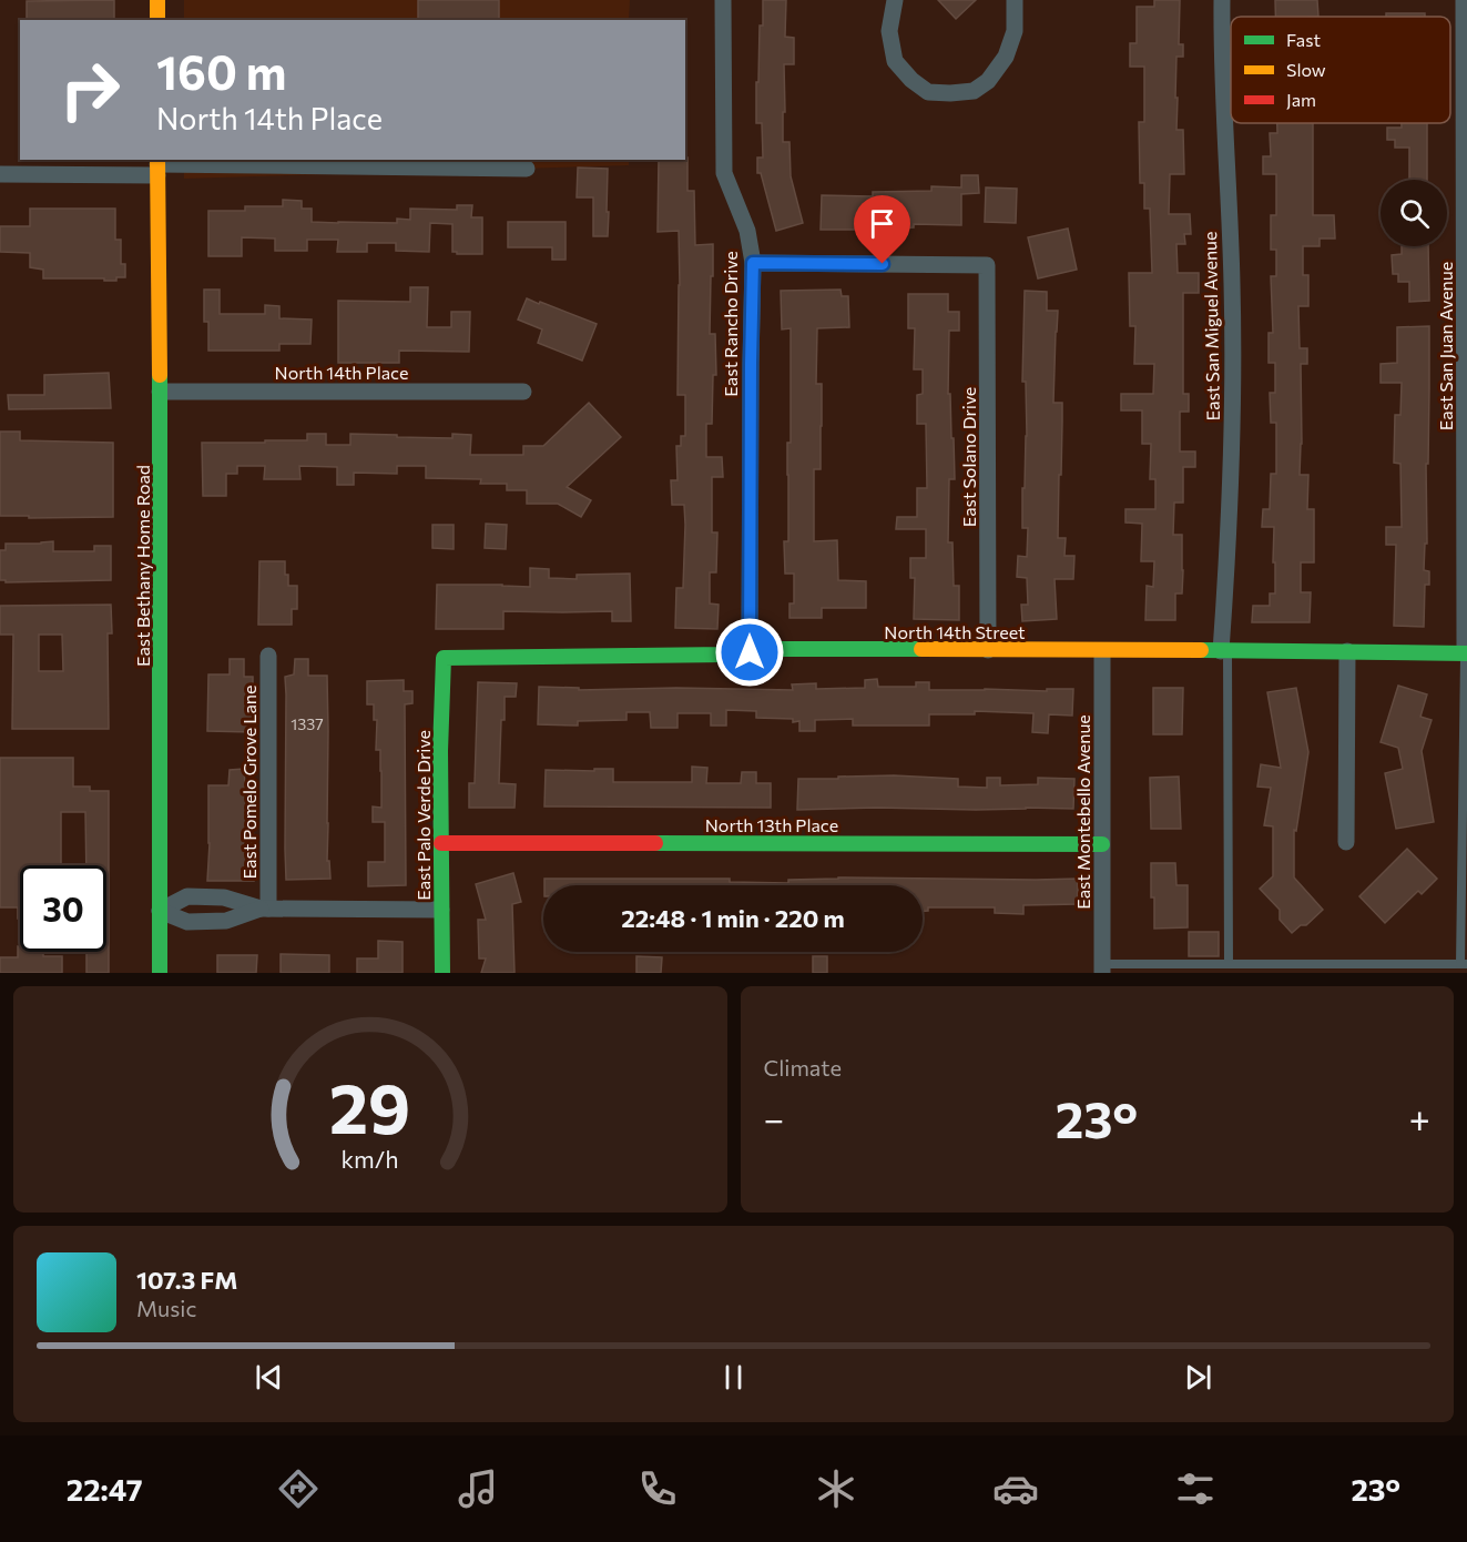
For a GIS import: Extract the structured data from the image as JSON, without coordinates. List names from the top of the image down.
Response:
{
  "streets": {
    "street": [
      "East Rancho Drive",
      "East San Miguel Avenue",
      "East San Juan Avenue",
      "North 14th Place",
      "East Solano Drive",
      "East Bethany Home Road",
      "North 14th Street",
      "East Pomelo Grove Lane",
      "East Montebello Avenue",
      "East Palo Verde Drive",
      "North 13th Place"
    ]
  },
  "crossings": [
    ["East Rancho Drive", "East Solano Drive"],
    ["East Rancho Drive", "North 14th Street"],
    ["East San Miguel Avenue", "North 14th Street"],
    ["East San Juan Avenue", "North 14th Street"],
    ["North 14th Place", "East Bethany Home Road"],
    ["East Solano Drive", "North 14th Street"],
    ["North 14th Street", "East Montebello Avenue"],
    ["North 14th Street", "East Palo Verde Drive"],
    ["East Montebello Avenue", "North 13th Place"],
    ["East Palo Verde Drive", "North 13th Place"]
  ],
  "house_numbers": ["1337"],
  "legend": ["Fast", "Slow", "Jam"],
  "page": {
    "turn": ["160 m", "North 14th Place"],
    "limit": "30",
    "trip": "22:48 · 1 min · 220 m",
    "tile": "Climate",
    "heat": ["−", "23°", "+"],
    "song": ["107.3 FM", "Music"],
    "tabs": ["22:47", "23°"],
    "gauge": ["29", "km/h"]
  }
}
